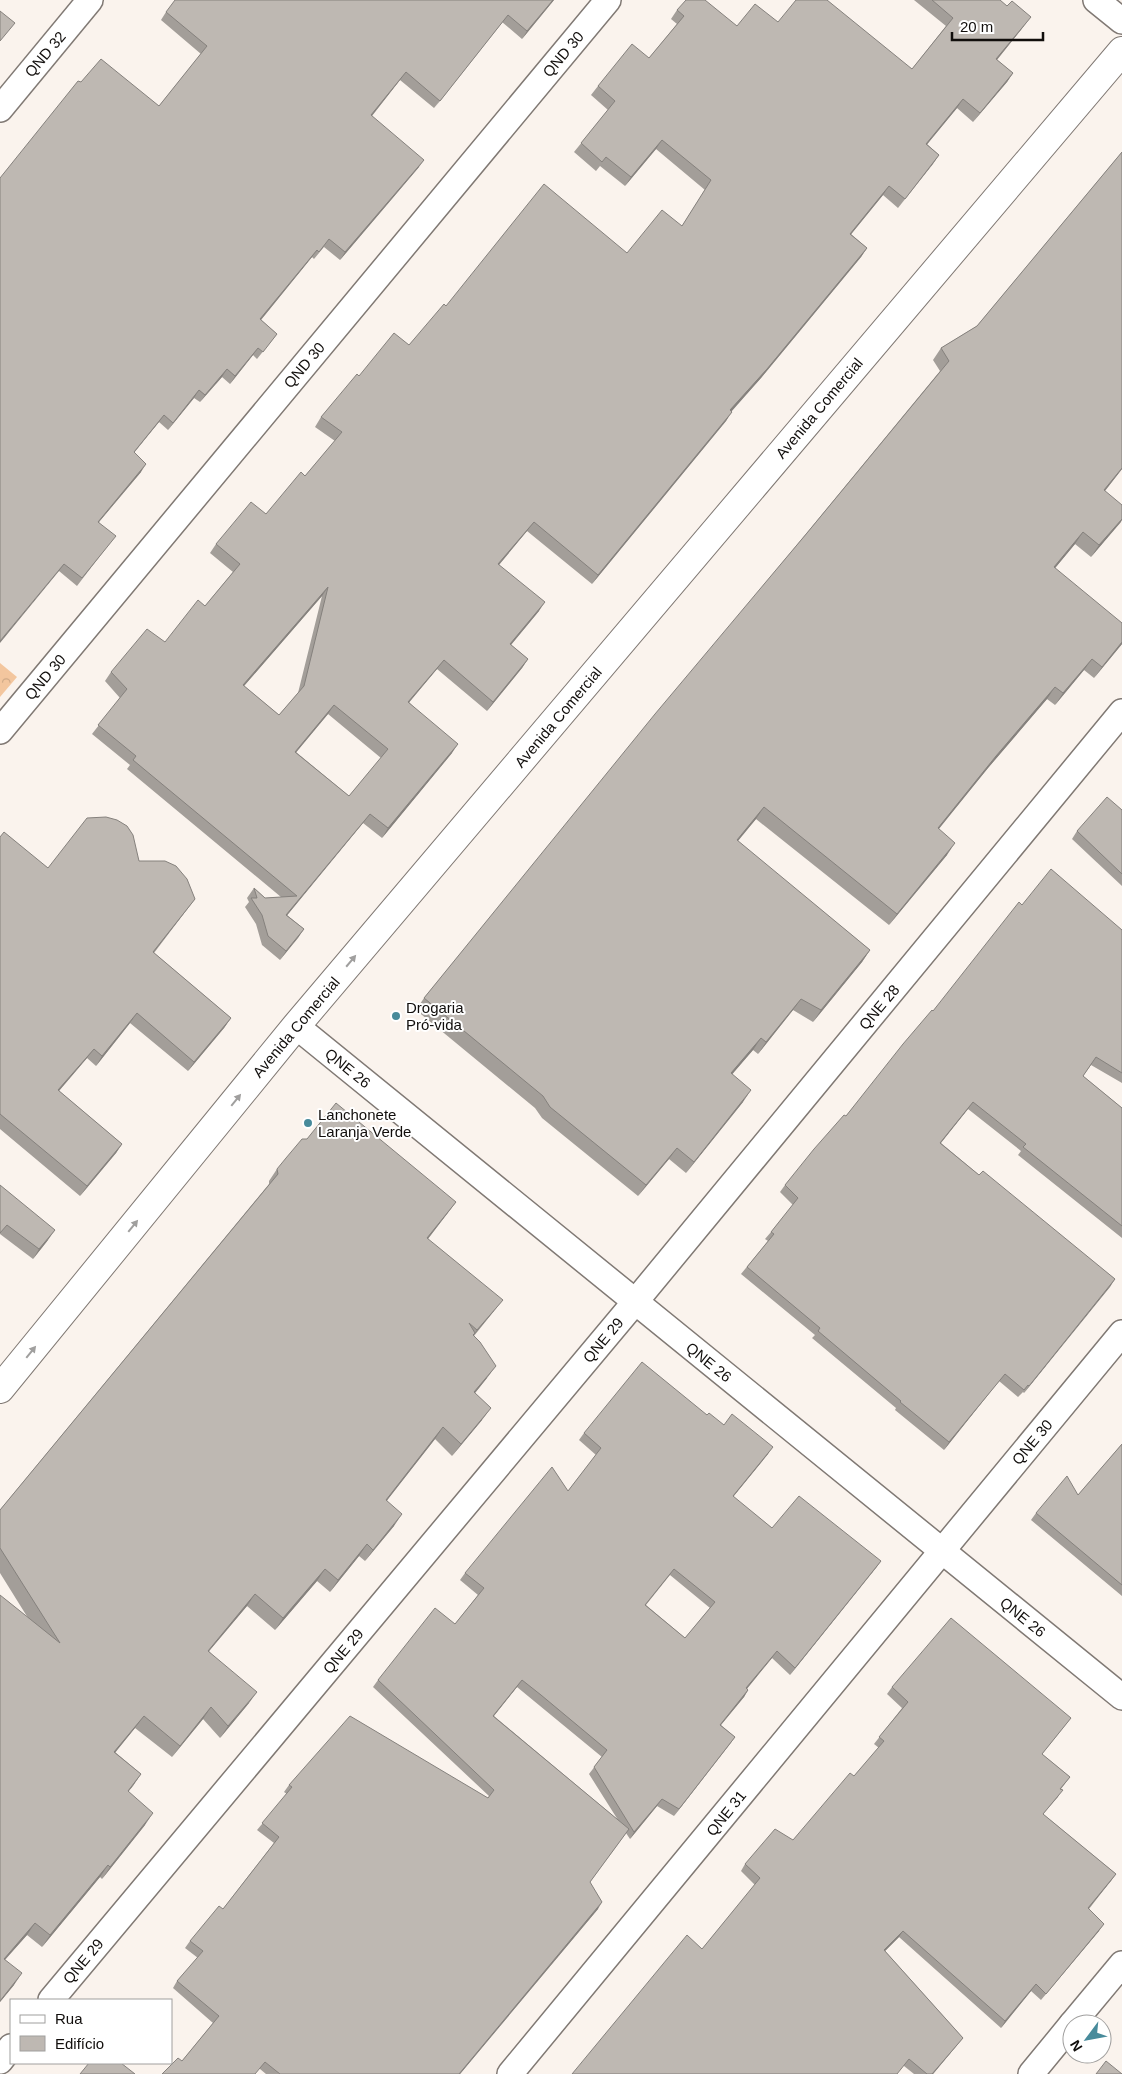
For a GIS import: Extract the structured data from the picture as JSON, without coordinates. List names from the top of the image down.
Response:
{
  "streets": {
    "main road": ["Avenida Comercial"],
    "street": [
      "QND 32",
      "QND 30",
      "QNE 28",
      "QNE 26",
      "QNE 29",
      "QNE 30",
      "QNE 31"
    ]
  },
  "crossings": [
    ["Avenida Comercial", "QNE 26"],
    ["QNE 28", "QNE 26"],
    ["QNE 28", "QNE 29"],
    ["QNE 26", "QNE 29"],
    ["QNE 26", "QNE 30"],
    ["QNE 26", "QNE 31"],
    ["QNE 30", "QNE 31"]
  ],
  "one_way": ["Avenida Comercial"],
  "places": ["Drogaria Pró-vida", "Lanchonete Laranja Verde"],
  "legend": ["Rua", "Edifício"],
  "scale_bar": "20 m",
  "north": "bottom left"
}
